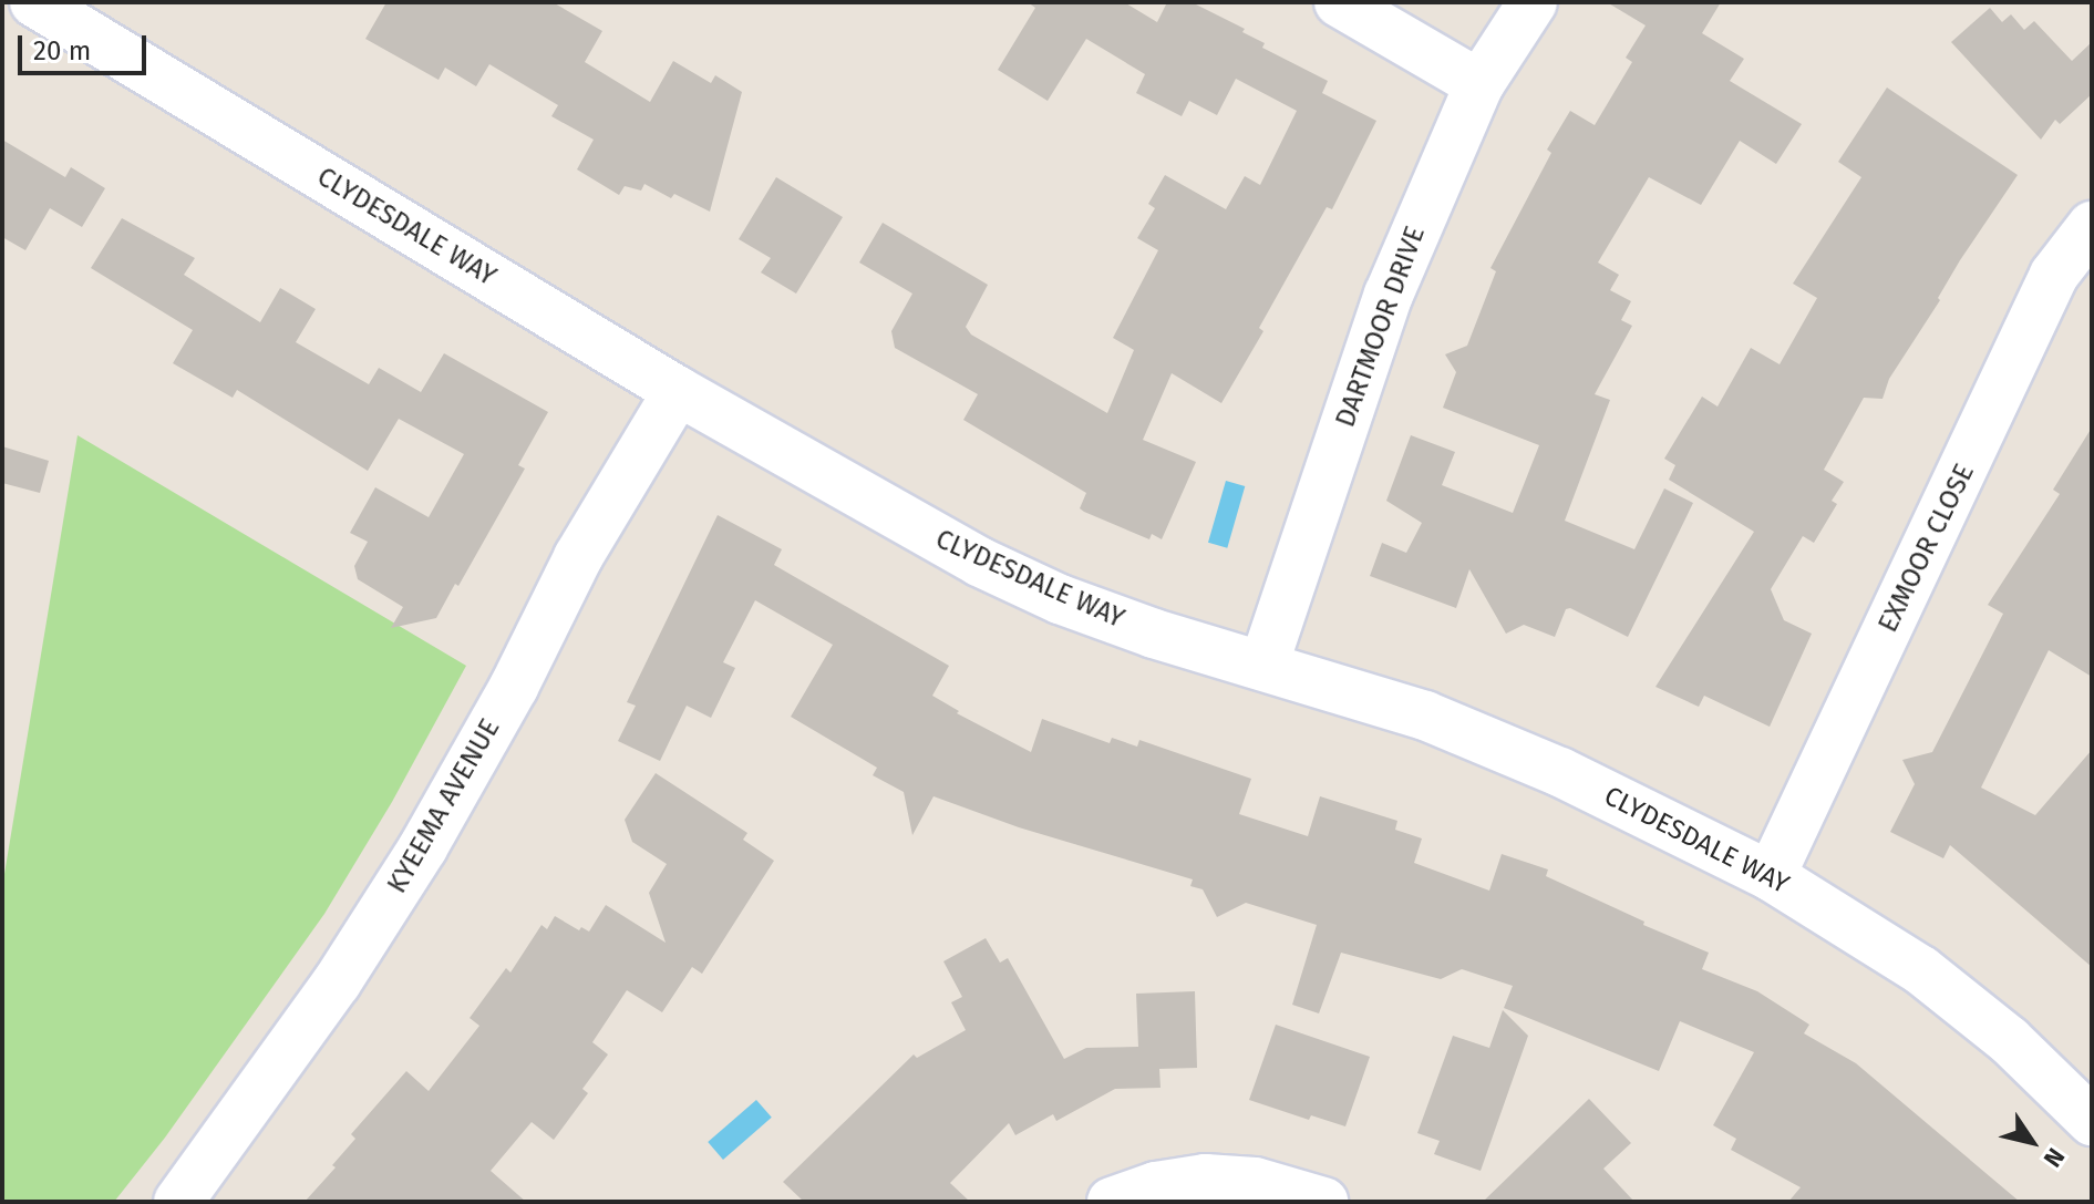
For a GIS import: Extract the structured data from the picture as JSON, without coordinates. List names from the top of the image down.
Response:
{
  "streets": {
    "street": [
      "CLYDESDALE WAY",
      "DARTMOOR DRIVE",
      "EXMOOR CLOSE",
      "KYEEMA AVENUE"
    ]
  },
  "crossings": [
    ["CLYDESDALE WAY", "DARTMOOR DRIVE"],
    ["CLYDESDALE WAY", "EXMOOR CLOSE"],
    ["CLYDESDALE WAY", "KYEEMA AVENUE"]
  ],
  "scale_bar": "20 m",
  "north": "bottom right"
}
